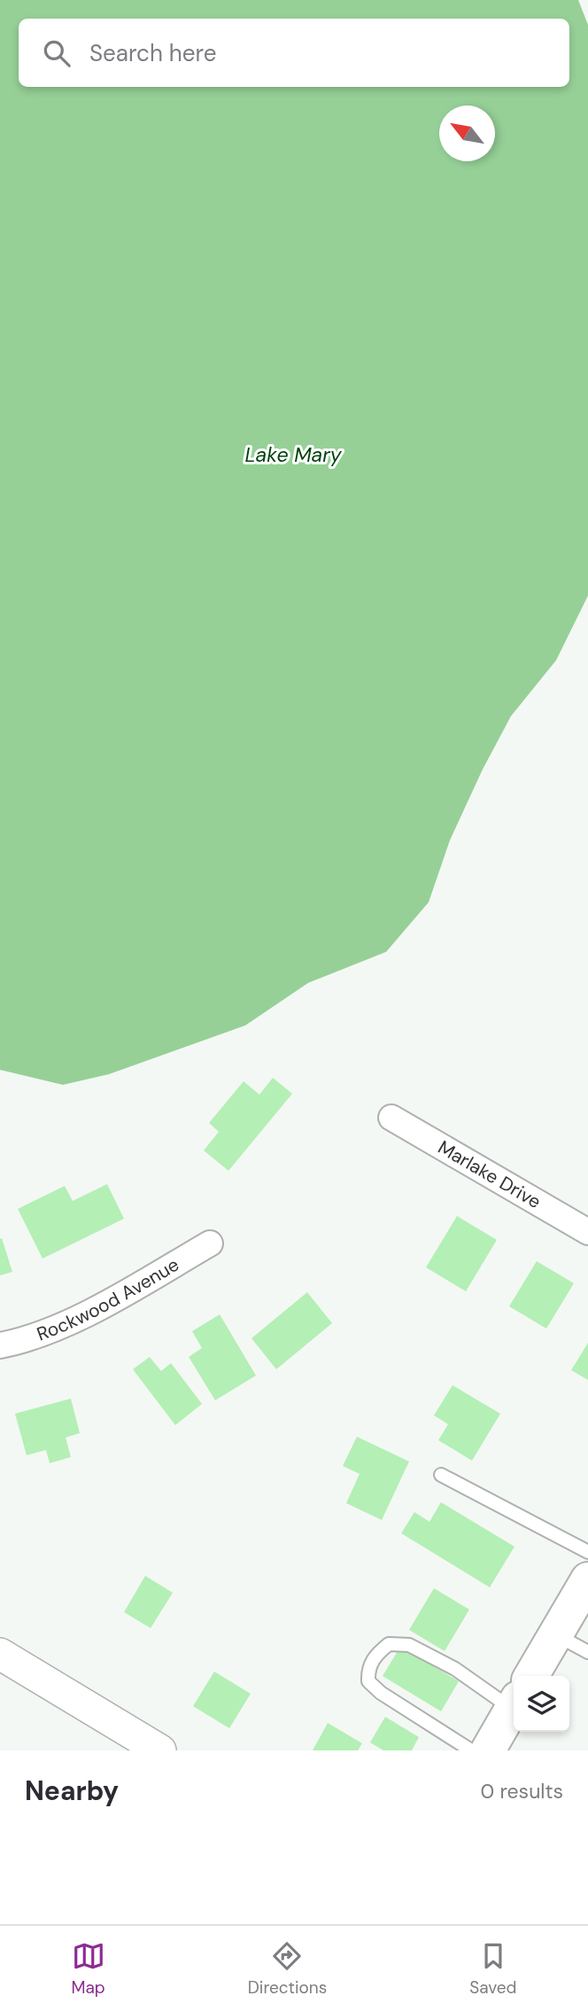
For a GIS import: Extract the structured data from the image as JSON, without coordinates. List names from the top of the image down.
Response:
{
  "streets": {
    "street": ["Marlake Drive", "Rockwood Avenue"]
  },
  "water": ["Lake Mary"],
  "north": "top left",
  "page": {
    "search": "Search here",
    "heading": ["Nearby", "0 results"],
    "nav": ["Map", "Directions", "Saved"]
  }
}
